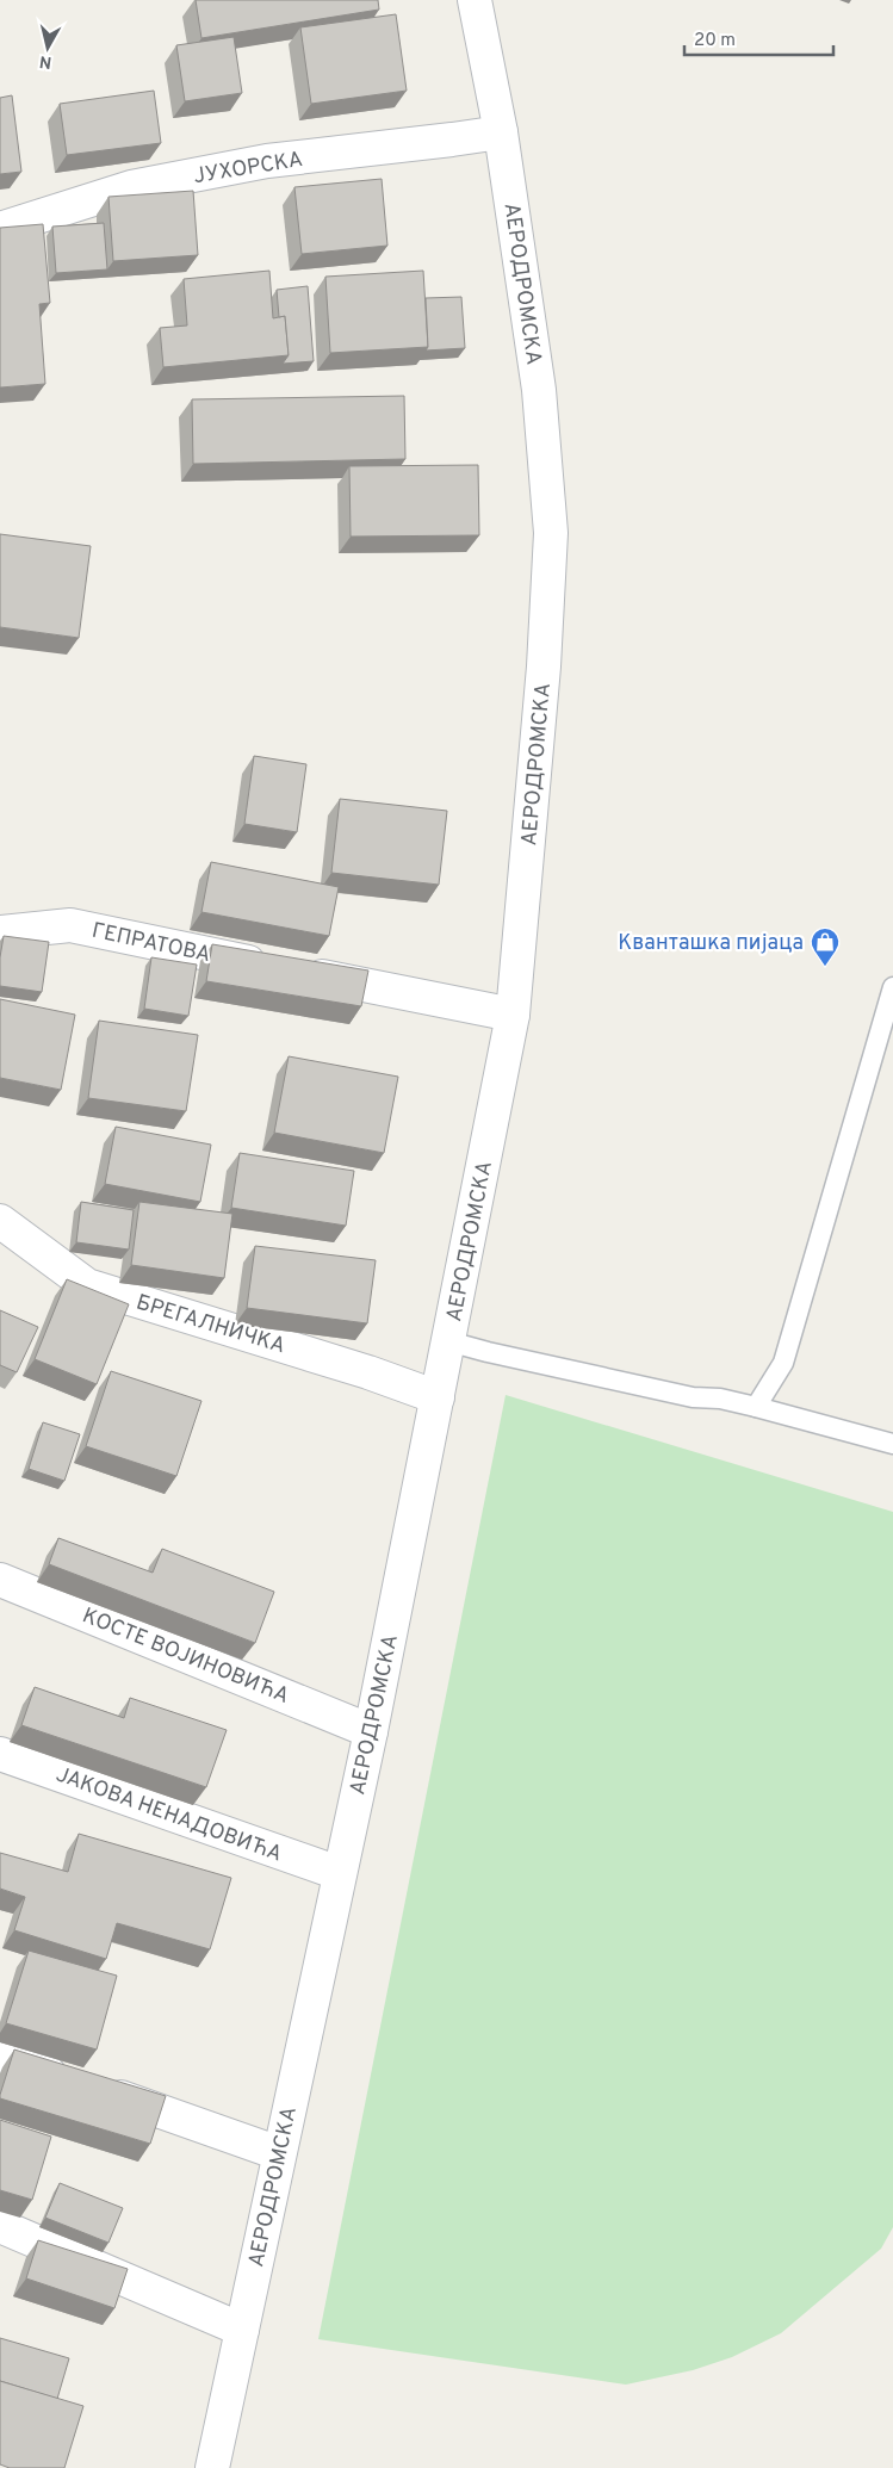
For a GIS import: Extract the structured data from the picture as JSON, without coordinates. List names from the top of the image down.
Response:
{
  "streets": {
    "street": [
      "ЈУХОРСКА",
      "АЕРОДРОМСКА",
      "ГЕПРАТОВА",
      "БРЕГАЛНИЧКА",
      "КОСТЕ ВОЈИНОВИЋА",
      "ЈАКОВА НЕНАДОВИЋА"
    ]
  },
  "crossings": [
    ["ЈУХОРСКА", "АЕРОДРОМСКА"],
    ["АЕРОДРОМСКА", "ГЕПРАТОВА"],
    ["АЕРОДРОМСКА", "БРЕГАЛНИЧКА"],
    ["АЕРОДРОМСКА", "КОСТЕ ВОЈИНОВИЋА"],
    ["АЕРОДРОМСКА", "ЈАКОВА НЕНАДОВИЋА"]
  ],
  "places": {
    "shop": ["Кванташка пијаца"]
  },
  "scale_bar": "20 m",
  "north": "bottom"
}
